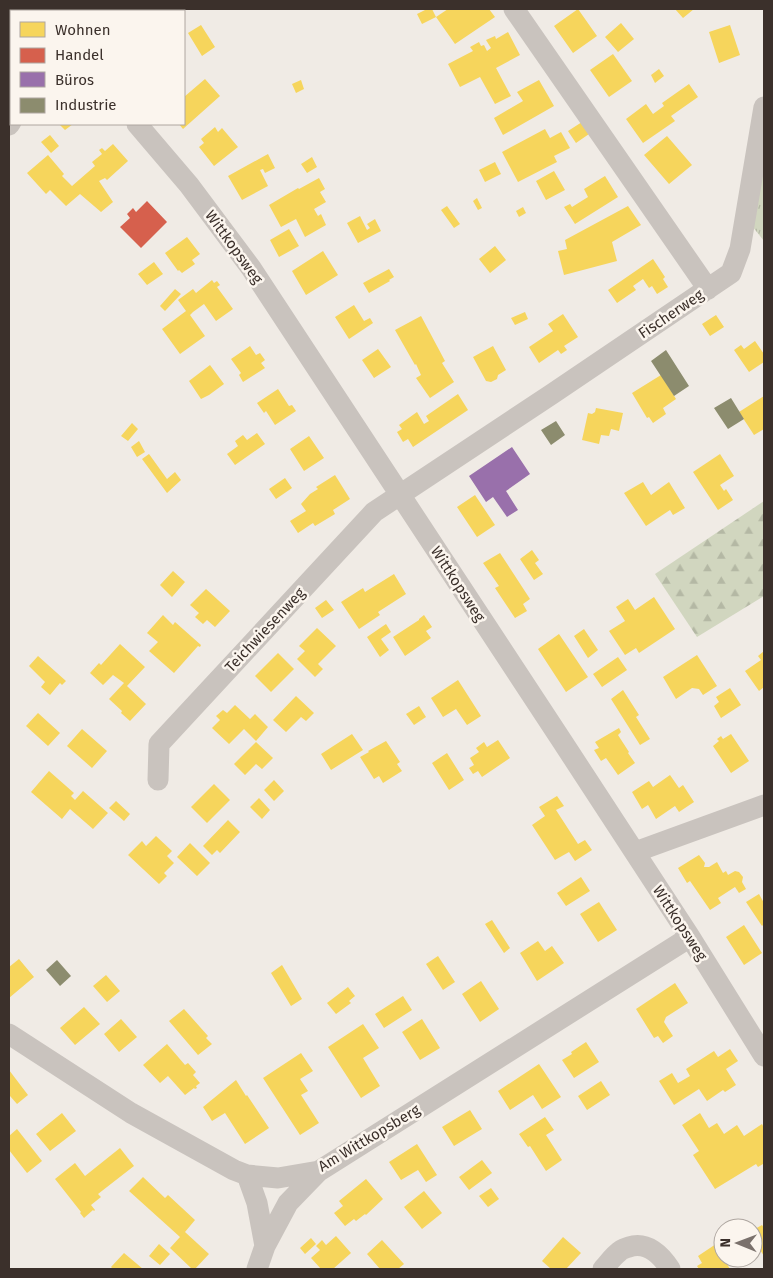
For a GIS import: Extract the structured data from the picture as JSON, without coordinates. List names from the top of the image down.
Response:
{
  "streets": {
    "street": [
      "Wittkopsweg",
      "Fischerweg",
      "Teichwiesenweg",
      "Am Wittkopsberg"
    ]
  },
  "crossings": [
    ["Wittkopsweg", "Fischerweg"],
    ["Wittkopsweg", "Teichwiesenweg"],
    ["Wittkopsweg", "Am Wittkopsberg"],
    ["Fischerweg", "Teichwiesenweg"]
  ],
  "legend": [
    "Wohnen",
    "Handel",
    "Büros",
    "Industrie"
  ],
  "north": "left"
}
